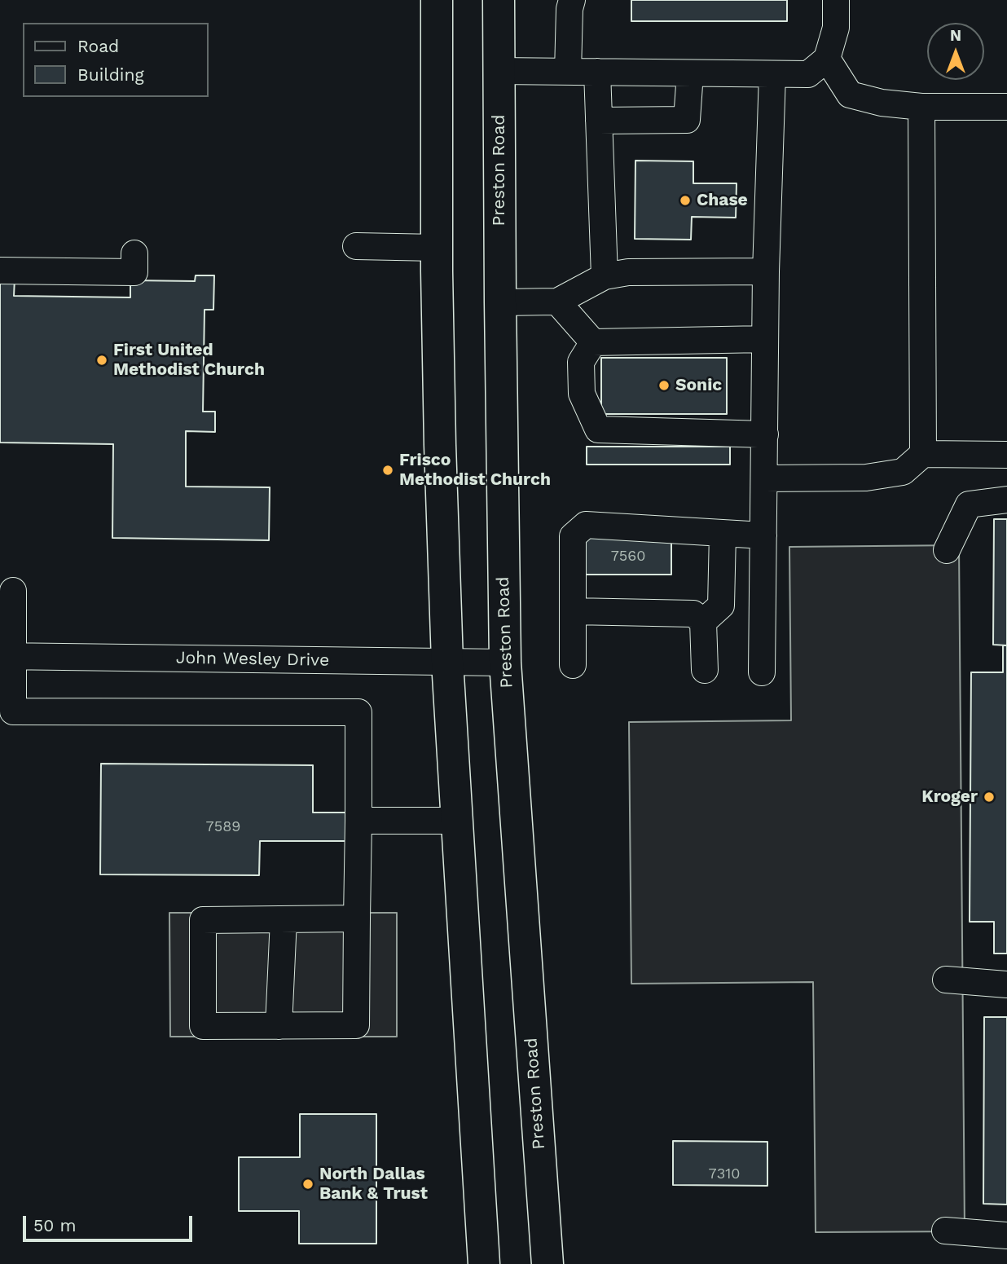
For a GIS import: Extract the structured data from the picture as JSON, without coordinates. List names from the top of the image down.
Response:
{
  "streets": {
    "main road": ["Preston Road"],
    "street": ["John Wesley Drive"]
  },
  "crossings": [
    ["Preston Road", "John Wesley Drive"]
  ],
  "places": [
    "Chase",
    "First United Methodist Church",
    "Sonic",
    "Frisco Methodist Church",
    "Kroger",
    "North Dallas Bank & Trust"
  ],
  "house_numbers": ["7560", "7589", "7310"],
  "legend": ["Road", "Building"],
  "scale_bar": "50 m",
  "north": "top"
}
